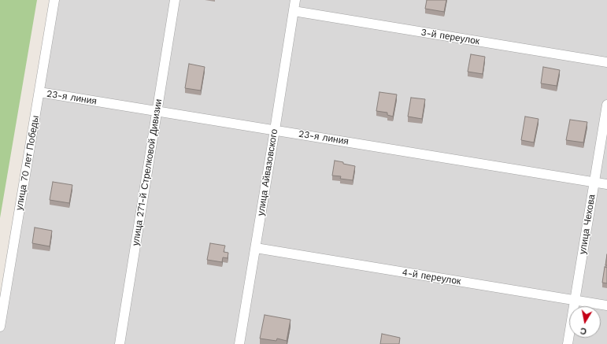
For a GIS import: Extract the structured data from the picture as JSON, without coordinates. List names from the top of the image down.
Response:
{
  "streets": {
    "street": [
      "3-й переулок",
      "23-я линия",
      "улица 70 лет Победы",
      "улица 271-й Стрелковой Дивизии",
      "улица Айвазовского",
      "улица Чехова",
      "4-й переулок"
    ]
  },
  "crossings": [
    ["3-й переулок", "улица Айвазовского"],
    ["23-я линия", "улица 70 лет Победы"],
    ["23-я линия", "улица 271-й Стрелковой Дивизии"],
    ["23-я линия", "улица Айвазовского"],
    ["23-я линия", "улица Чехова"],
    ["улица Айвазовского", "4-й переулок"],
    ["улица Чехова", "4-й переулок"]
  ],
  "north": "bottom"
}
